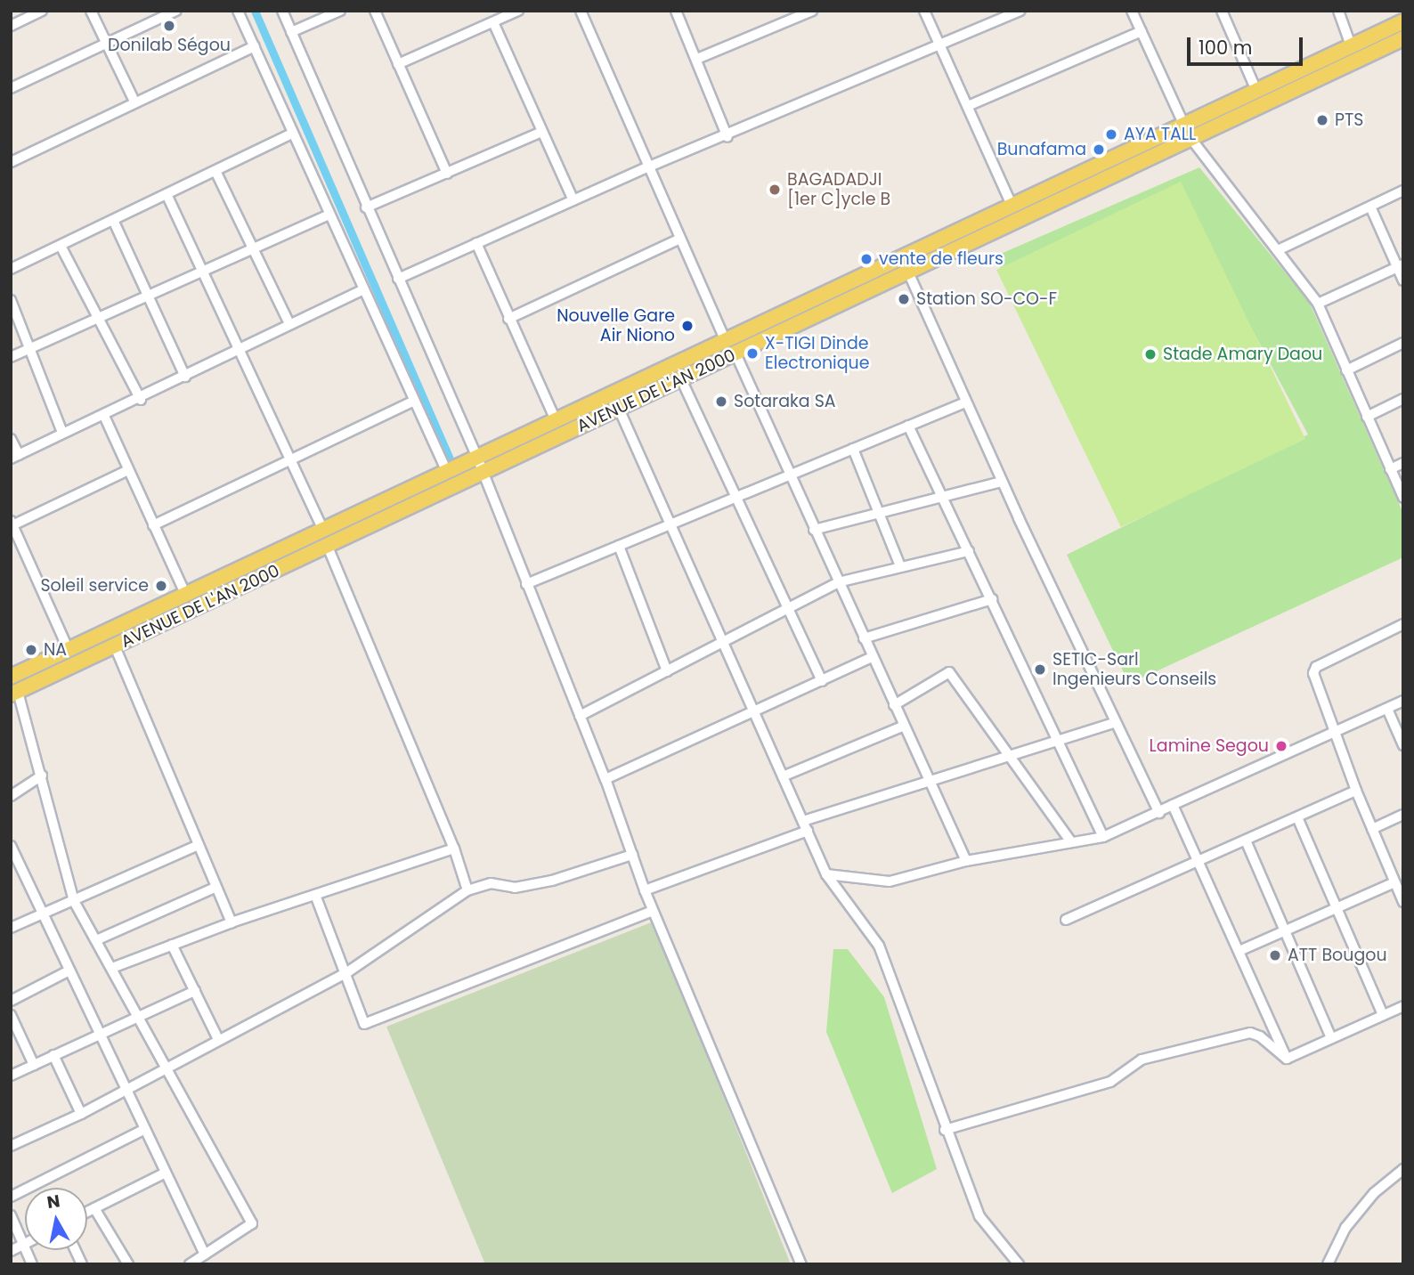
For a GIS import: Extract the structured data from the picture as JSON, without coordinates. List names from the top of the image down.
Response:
{
  "streets": {
    "main road": ["AVENUE DE L'AN 2000"]
  },
  "places": [
    "Donilab Ségou",
    "PTS",
    "AYA TALL",
    "Bunafama",
    "BAGADADJI [1er C]ycle B",
    "vente de fleurs",
    "Station SO-CO-F",
    "Nouvelle Gare Air Niono",
    "X-TIGI Dinde Electronique",
    "Stade Amary Daou",
    "Sotaraka SA",
    "Soleil service",
    "NA",
    "SETIC-Sarl Ingenieurs Conseils",
    "Lamine Segou",
    "ATT Bougou"
  ],
  "scale_bar": "100 m",
  "north": "top"
}
